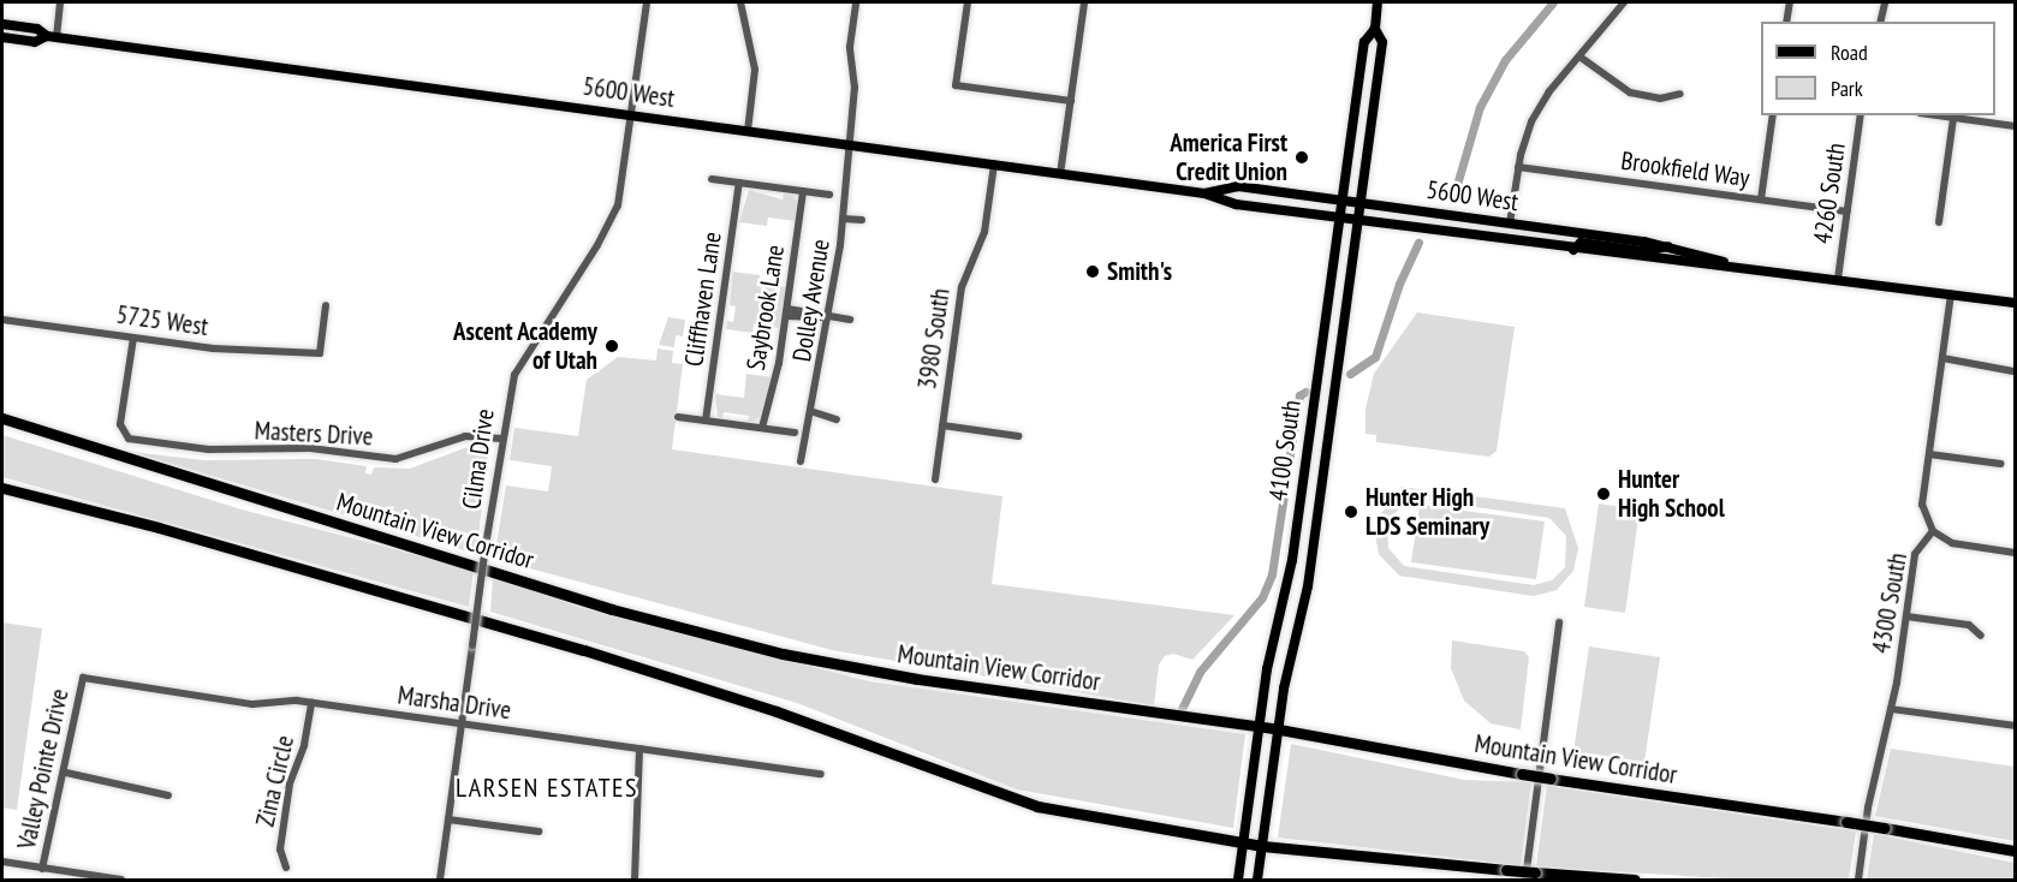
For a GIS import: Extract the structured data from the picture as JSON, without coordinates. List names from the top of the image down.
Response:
{
  "streets": {
    "highway": ["Mountain View Corridor"],
    "main road": ["5600 West", "4100 South"],
    "street": [
      "Brookfield Way",
      "4260 South",
      "Cliffhaven Lane",
      "Dolley Avenue",
      "Saybrook Lane",
      "5725 West",
      "3980 South",
      "Masters Drive",
      "Cilma Drive",
      "4300 South",
      "Marsha Drive",
      "Valley Pointe Drive",
      "Zina Circle"
    ]
  },
  "crossings": [
    ["5600 West", "4260 South"],
    ["5600 West", "Dolley Avenue"],
    ["5600 West", "3980 South"],
    ["5600 West", "4100 South"],
    ["5600 West", "Cilma Drive"],
    ["5600 West", "4300 South"],
    ["Brookfield Way", "4260 South"],
    ["5725 West", "Masters Drive"],
    ["Masters Drive", "Cilma Drive"],
    ["4100 South", "Mountain View Corridor"],
    ["Cilma Drive", "Marsha Drive"],
    ["Marsha Drive", "Valley Pointe Drive"],
    ["Marsha Drive", "Zina Circle"]
  ],
  "districts": ["LARSEN ESTATES"],
  "places": [
    "America First Credit Union",
    "Smith's",
    "Ascent Academy of Utah",
    "Hunter High School",
    "Hunter High LDS Seminary"
  ],
  "legend": ["Road", "Park"]
}
